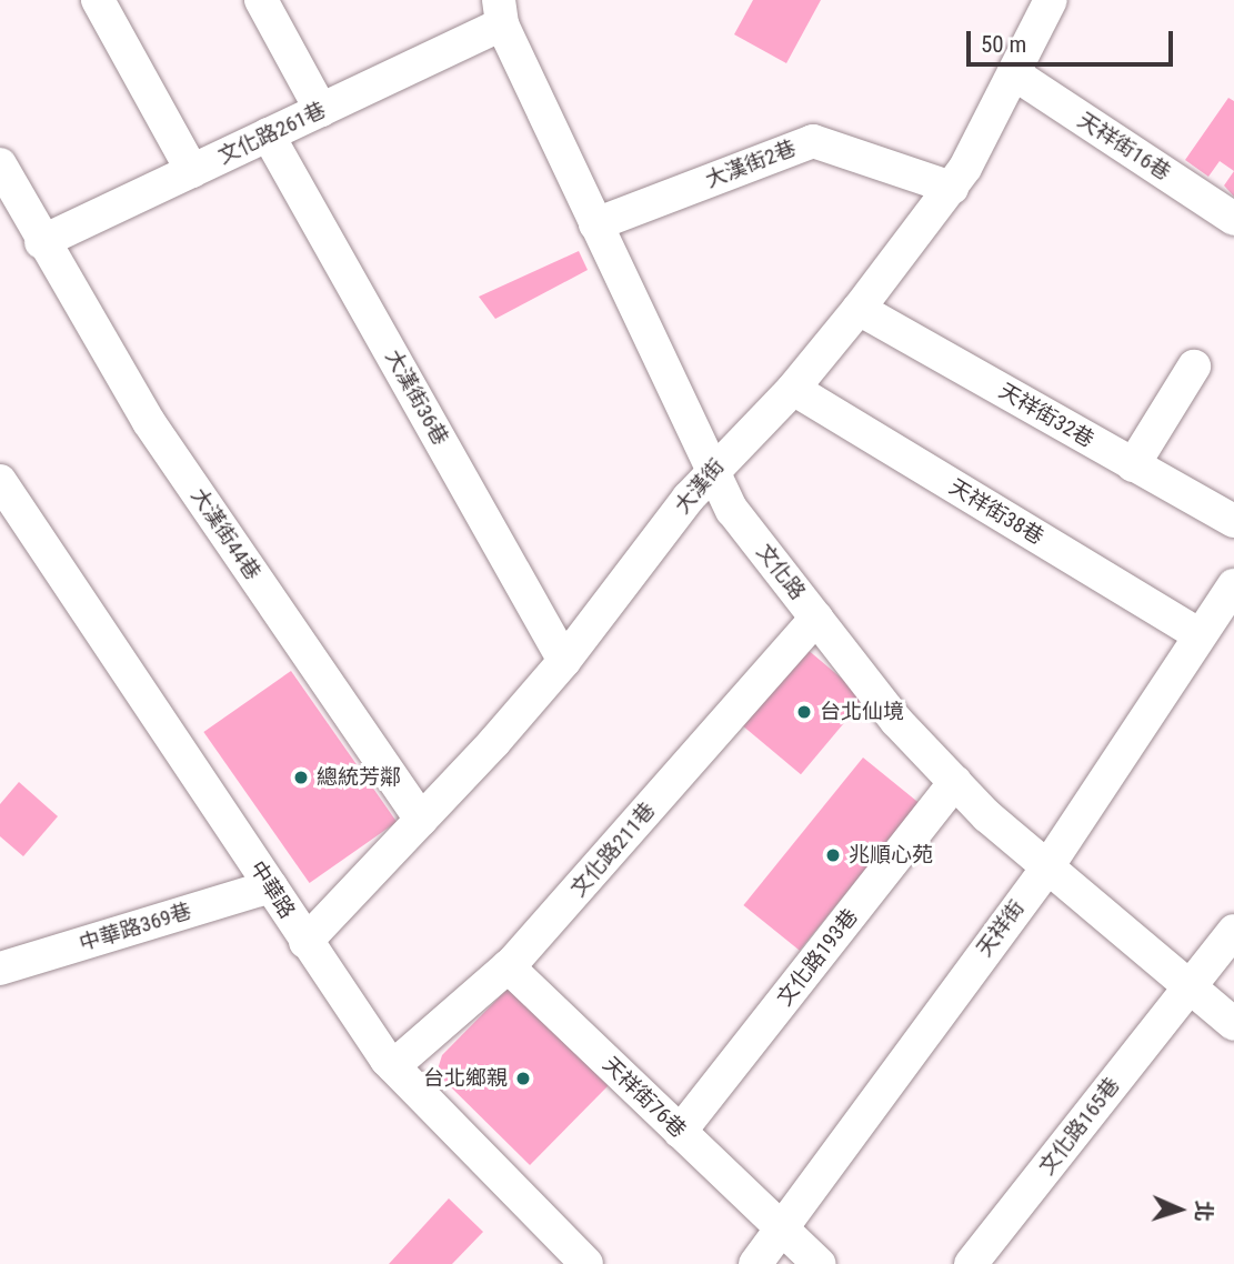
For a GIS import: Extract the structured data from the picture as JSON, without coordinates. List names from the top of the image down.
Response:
{
  "streets": {
    "street": [
      "文化路261巷",
      "天祥街16巷",
      "大漢街2巷",
      "大漢街36巷",
      "天祥街32巷",
      "大漢街",
      "天祥街38巷",
      "大漢街44巷",
      "文化路",
      "文化路211巷",
      "中華路",
      "中華路369巷",
      "天祥街",
      "文化路193巷",
      "天祥街76巷",
      "文化路165巷"
    ]
  },
  "crossings": [
    ["文化路261巷", "大漢街36巷"],
    ["文化路261巷", "大漢街44巷"],
    ["文化路261巷", "文化路"],
    ["天祥街16巷", "大漢街"],
    ["大漢街2巷", "大漢街"],
    ["大漢街2巷", "文化路"],
    ["大漢街36巷", "大漢街"],
    ["天祥街32巷", "大漢街"],
    ["大漢街", "天祥街38巷"],
    ["大漢街", "大漢街44巷"],
    ["大漢街", "文化路"],
    ["大漢街", "中華路"],
    ["天祥街38巷", "天祥街"],
    ["文化路", "文化路211巷"],
    ["文化路", "天祥街"],
    ["文化路", "文化路193巷"],
    ["文化路", "文化路165巷"],
    ["文化路211巷", "中華路"],
    ["文化路211巷", "天祥街76巷"],
    ["中華路", "中華路369巷"],
    ["天祥街", "天祥街76巷"],
    ["文化路193巷", "天祥街76巷"]
  ],
  "places": [
    "台北仙境",
    "總統芳鄰",
    "兆順心苑",
    "台北鄉親"
  ],
  "scale_bar": "50 m",
  "north": "right"
}
